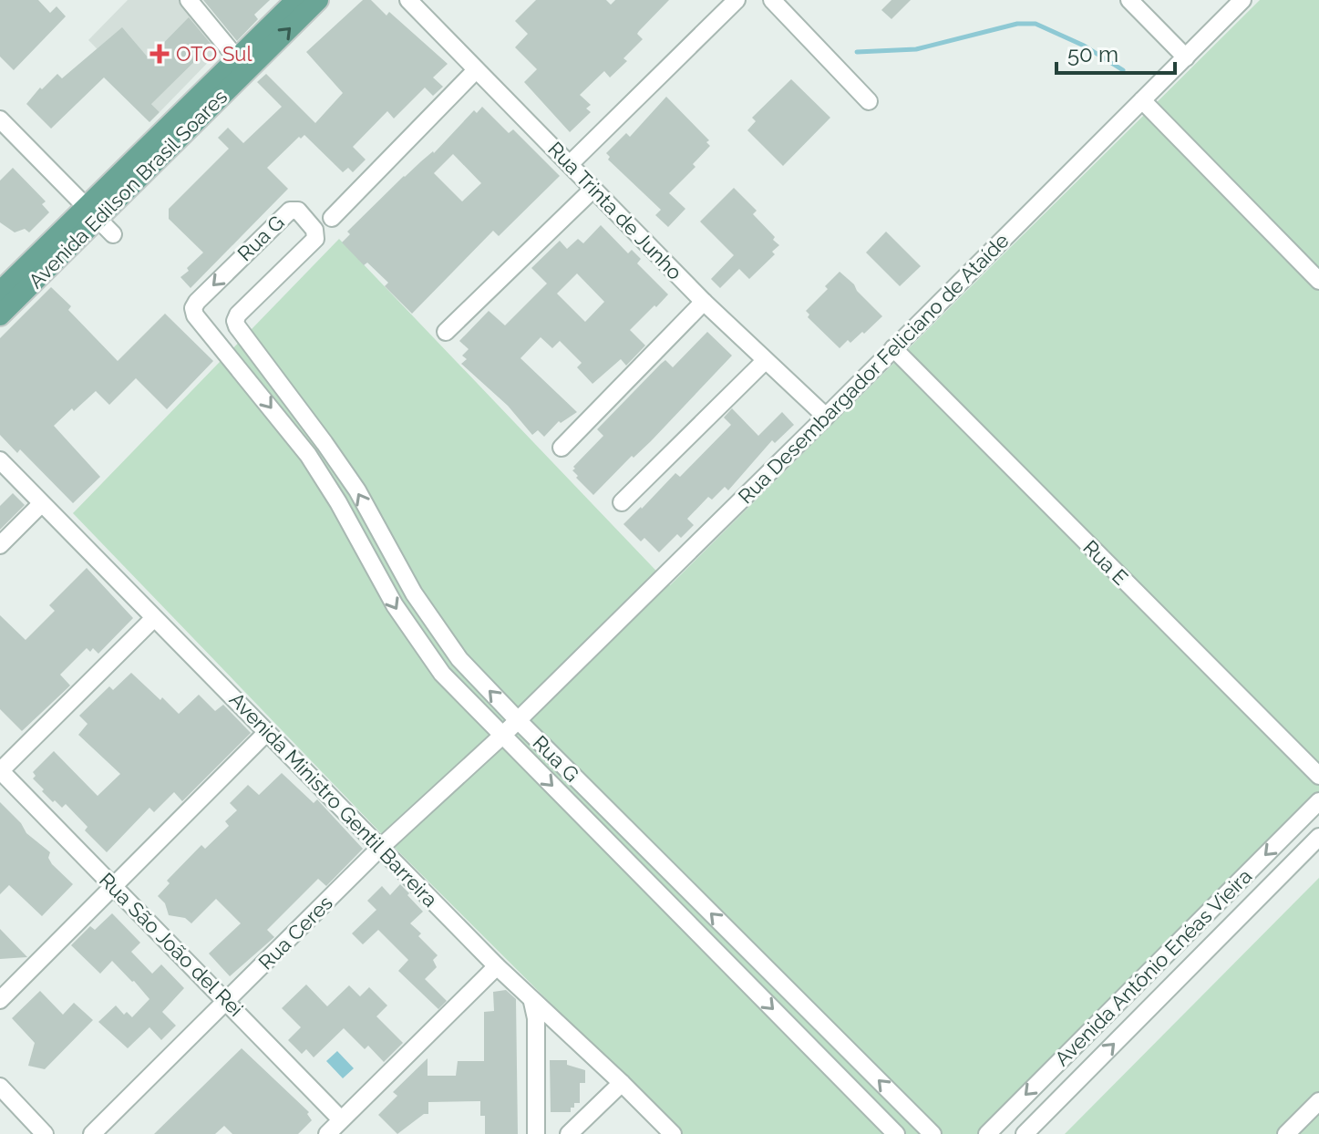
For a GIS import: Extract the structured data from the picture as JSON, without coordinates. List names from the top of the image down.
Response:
{
  "streets": {
    "main road": ["Avenida Edilson Brasil Soares"],
    "street": [
      "Rua Trinta de Junho",
      "Rua G",
      "Rua Desembargador Feliciano de Ataíde",
      "Rua E",
      "Avenida Ministro Gentil Barreira",
      "Rua Ceres",
      "Rua São João del Rei",
      "Avenida Antônio Enéas Vieira"
    ]
  },
  "crossings": [
    ["Rua Trinta de Junho", "Rua Desembargador Feliciano de Ataíde"],
    ["Rua G", "Rua Desembargador Feliciano de Ataíde"],
    ["Rua G", "Rua Ceres"],
    ["Rua Desembargador Feliciano de Ataíde", "Rua E"],
    ["Rua Desembargador Feliciano de Ataíde", "Rua Ceres"],
    ["Avenida Ministro Gentil Barreira", "Rua Ceres"],
    ["Rua Ceres", "Rua São João del Rei"]
  ],
  "places": {
    "health": ["OTO Sul"]
  },
  "scale_bar": "50 m"
}
